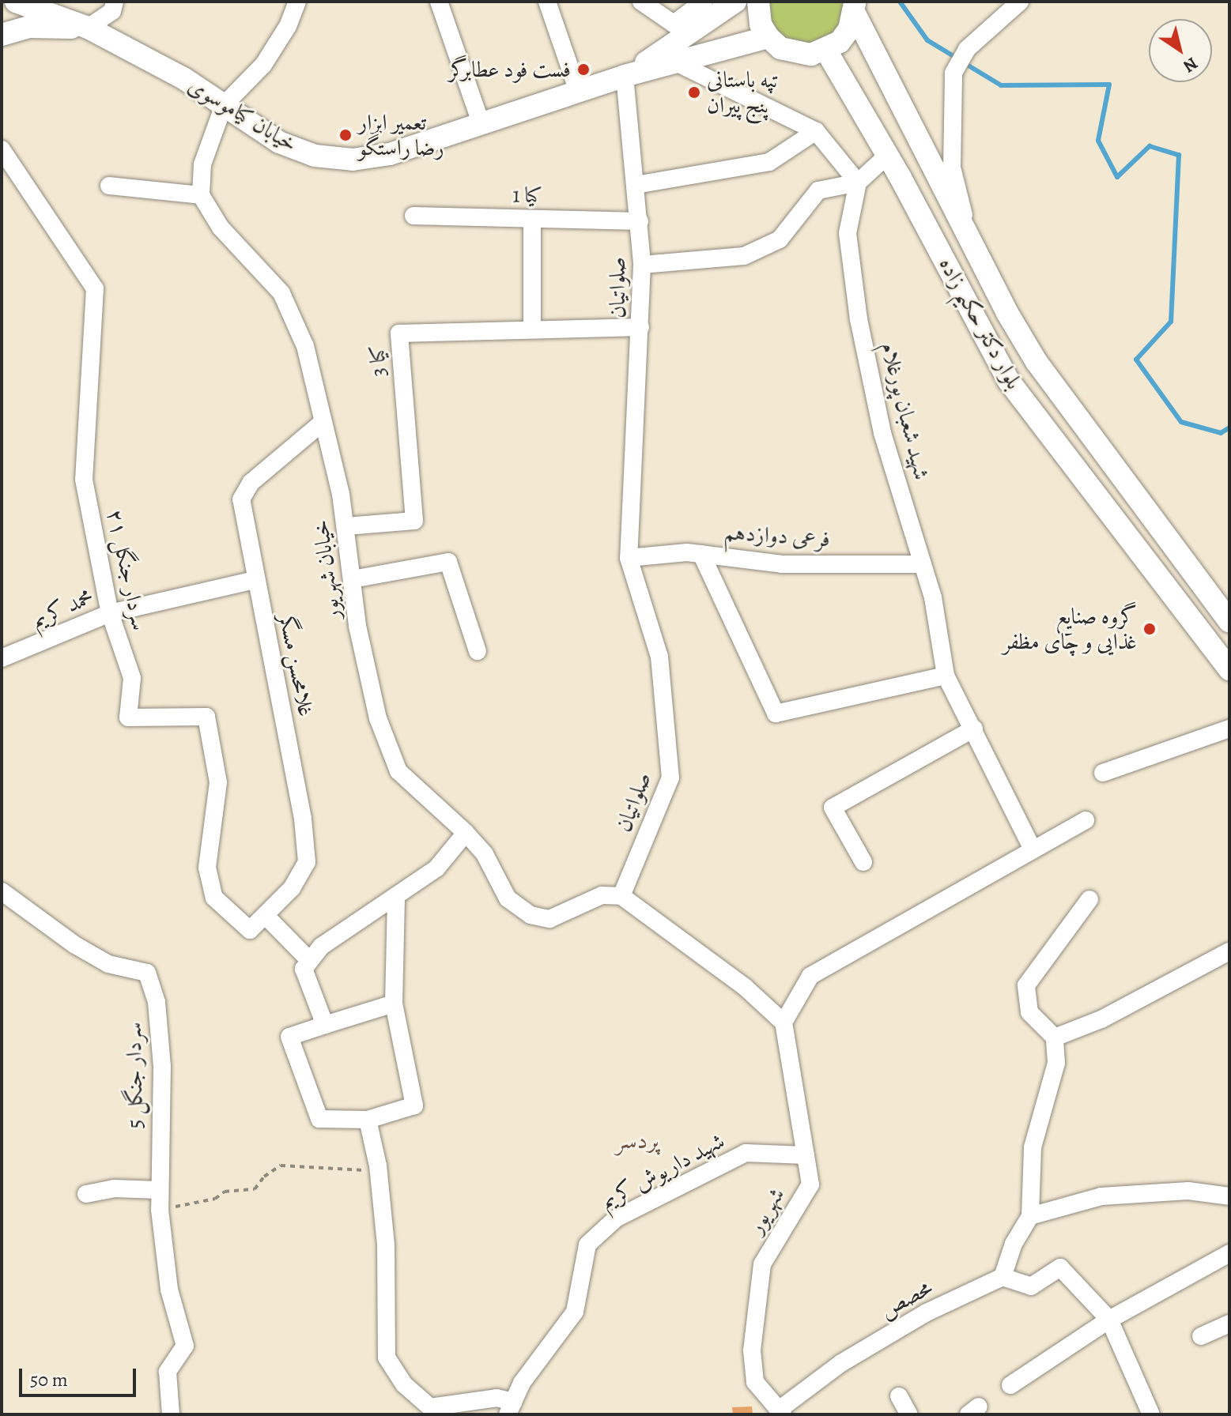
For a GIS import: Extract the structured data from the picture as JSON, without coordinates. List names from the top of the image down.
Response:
{
  "streets": {
    "main road": ["خیابان کیاموسوی", "بلوار دکتر حکیم زاده"],
    "street": [
      "کیا 1",
      "صلواتیان",
      "کیا 3",
      "شهید شعبان پورغلام",
      "فرعی دوازدهم",
      "سردار جنگل ۲۱",
      "خیابان شهریور",
      "محمد کریم",
      "غلامحسن مسگر",
      "سردار جنگل 5",
      "شهید داریوش کریم",
      "شهریور",
      "محصص"
    ]
  },
  "crossings": [
    ["خیابان کیاموسوی", "صلواتیان"],
    ["کیا 1", "صلواتیان"],
    ["صلواتیان", "کیا 3"],
    ["صلواتیان", "فرعی دوازدهم"],
    ["صلواتیان", "خیابان شهریور"],
    ["کیا 3", "خیابان شهریور"],
    ["شهید شعبان پورغلام", "فرعی دوازدهم"],
    ["سردار جنگل ۲۱", "محمد کریم"],
    ["سردار جنگل ۲۱", "غلامحسن مسگر"],
    ["خیابان شهریور", "غلامحسن مسگر"],
    ["محمد کریم", "غلامحسن مسگر"],
    ["شهید داریوش کریم", "شهریور"],
    ["شهریور", "محصص"]
  ],
  "districts": ["پردسر"],
  "places": [
    "فست فود عطابرگر",
    "تپه باستانی پنج پیران",
    "تعمیر ابزار رضا راستگو",
    "گروه صنایع غذایی و چای مظفر"
  ],
  "scale_bar": "50 m",
  "north": "bottom right"
}
